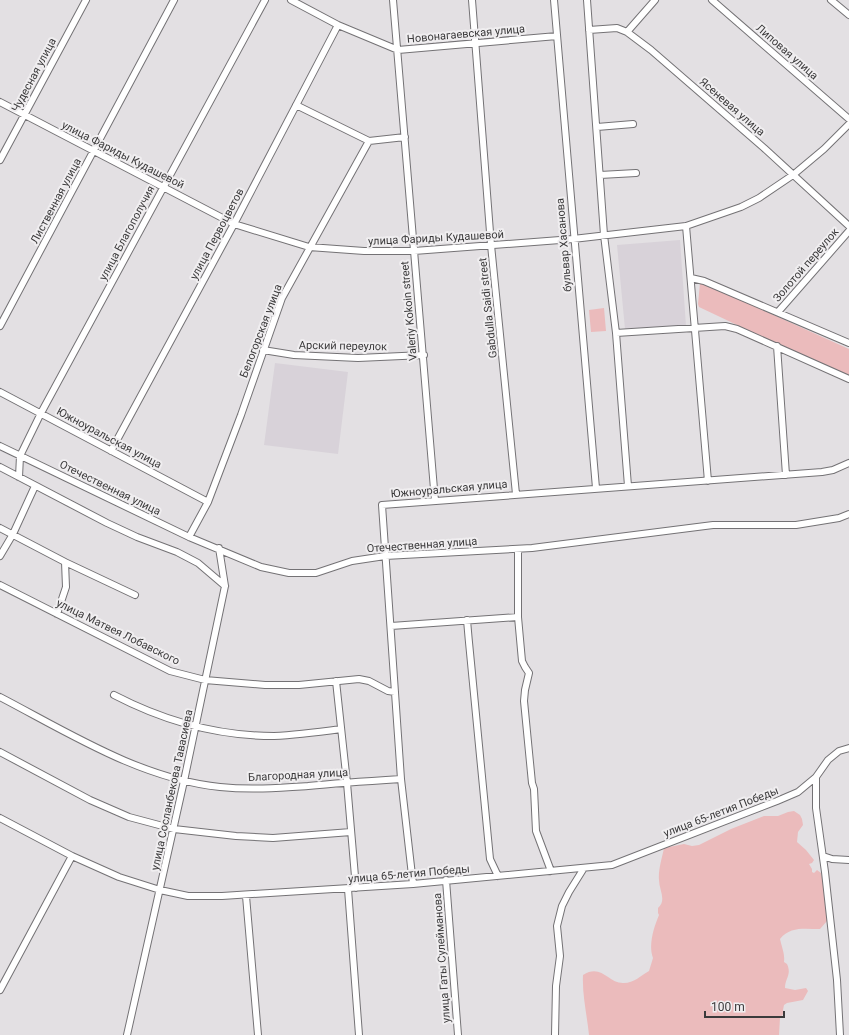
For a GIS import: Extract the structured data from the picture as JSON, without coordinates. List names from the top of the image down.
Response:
{
  "streets": {
    "street": [
      "Новонагаевская улица",
      "Липовая улица",
      "Чудесная улица",
      "Ясеневая улица",
      "улица Фариды Кудашевой",
      "Лиственная улица",
      "улица Благополучия",
      "улица Первоцветов",
      "бульвар Хасанова",
      "Золотой переулок",
      "Gabdulla Saidi street",
      "Valeriy Kokoin street",
      "Белогорская улица",
      "Арский переулок",
      "Южноуральская улица",
      "Отечественная улица",
      "улица Матвея Лобавского",
      "Благородная улица",
      "улица Сосланбекова Тавасиева",
      "улица 65-летия Победы",
      "улица Гаты Сулейманова"
    ]
  },
  "crossings": [
    ["Новонагаевская улица", "улица Первоцветов"],
    ["Новонагаевская улица", "бульвар Хасанова"],
    ["Новонагаевская улица", "Gabdulla Saidi street"],
    ["Новонагаевская улица", "Valeriy Kokoin street"],
    ["Чудесная улица", "улица Фариды Кудашевой"],
    ["Ясеневая улица", "улица Фариды Кудашевой"],
    ["улица Фариды Кудашевой", "Лиственная улица"],
    ["улица Фариды Кудашевой", "улица Благополучия"],
    ["улица Фариды Кудашевой", "улица Первоцветов"],
    ["улица Фариды Кудашевой", "бульвар Хасанова"],
    ["улица Фариды Кудашевой", "Gabdulla Saidi street"],
    ["улица Фариды Кудашевой", "Valeriy Kokoin street"],
    ["улица Фариды Кудашевой", "Белогорская улица"],
    ["улица Благополучия", "Южноуральская улица"],
    ["улица Благополучия", "Отечественная улица"],
    ["улица Первоцветов", "Южноуральская улица"],
    ["бульвар Хасанова", "Южноуральская улица"],
    ["Gabdulla Saidi street", "Южноуральская улица"],
    ["Valeriy Kokoin street", "Арский переулок"],
    ["Valeriy Kokoin street", "Южноуральская улица"],
    ["Белогорская улица", "Арский переулок"],
    ["Белогорская улица", "Южноуральская улица"],
    ["Белогорская улица", "Отечественная улица"],
    ["Южноуральская улица", "Отечественная улица"],
    ["Южноуральская улица", "улица Матвея Лобавского"],
    ["Южноуральская улица", "Благородная улица"],
    ["Южноуральская улица", "улица 65-летия Победы"],
    ["Отечественная улица", "улица Сосланбекова Тавасиева"],
    ["улица Матвея Лобавского", "улица Сосланбекова Тавасиева"],
    ["Благородная улица", "улица Сосланбекова Тавасиева"],
    ["улица Сосланбекова Тавасиева", "улица 65-летия Победы"],
    ["улица 65-летия Победы", "улица Гаты Сулейманова"]
  ],
  "scale_bar": "100 m"
}
